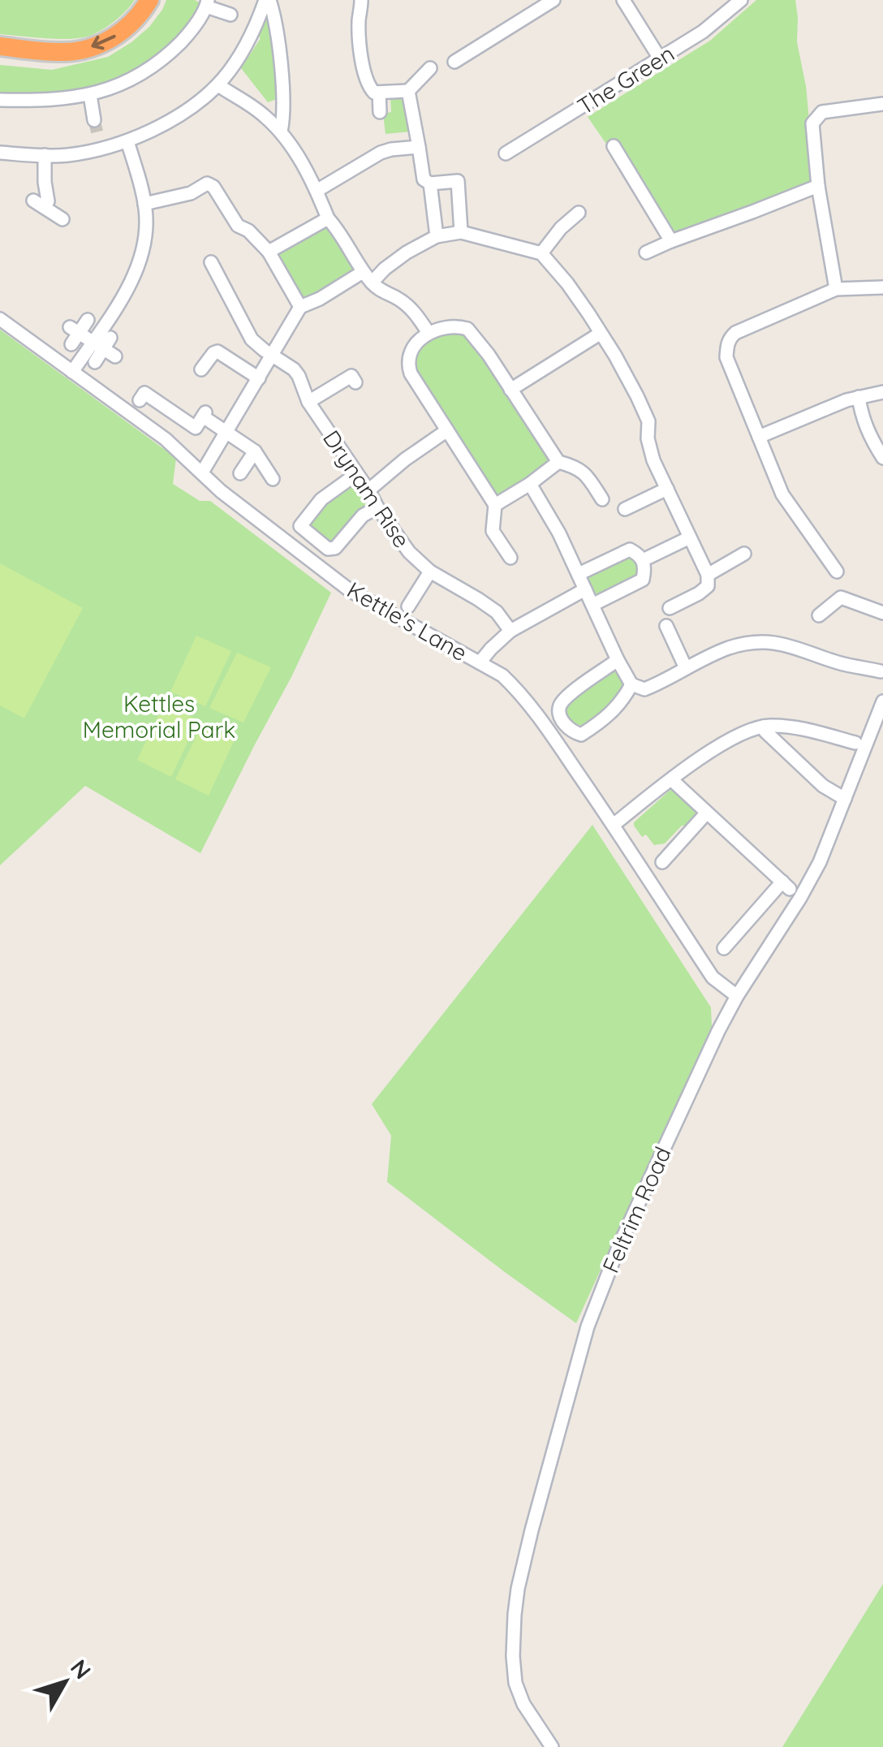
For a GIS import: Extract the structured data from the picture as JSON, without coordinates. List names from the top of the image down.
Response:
{
  "streets": {
    "street": [
      "The Green",
      "Drynam Rise",
      "Kettle's Lane",
      "Feltrim Road"
    ]
  },
  "crossings": [
    ["Kettle's Lane", "Feltrim Road"]
  ],
  "parks": ["Kettles Memorial Park"],
  "north": "top right"
}
